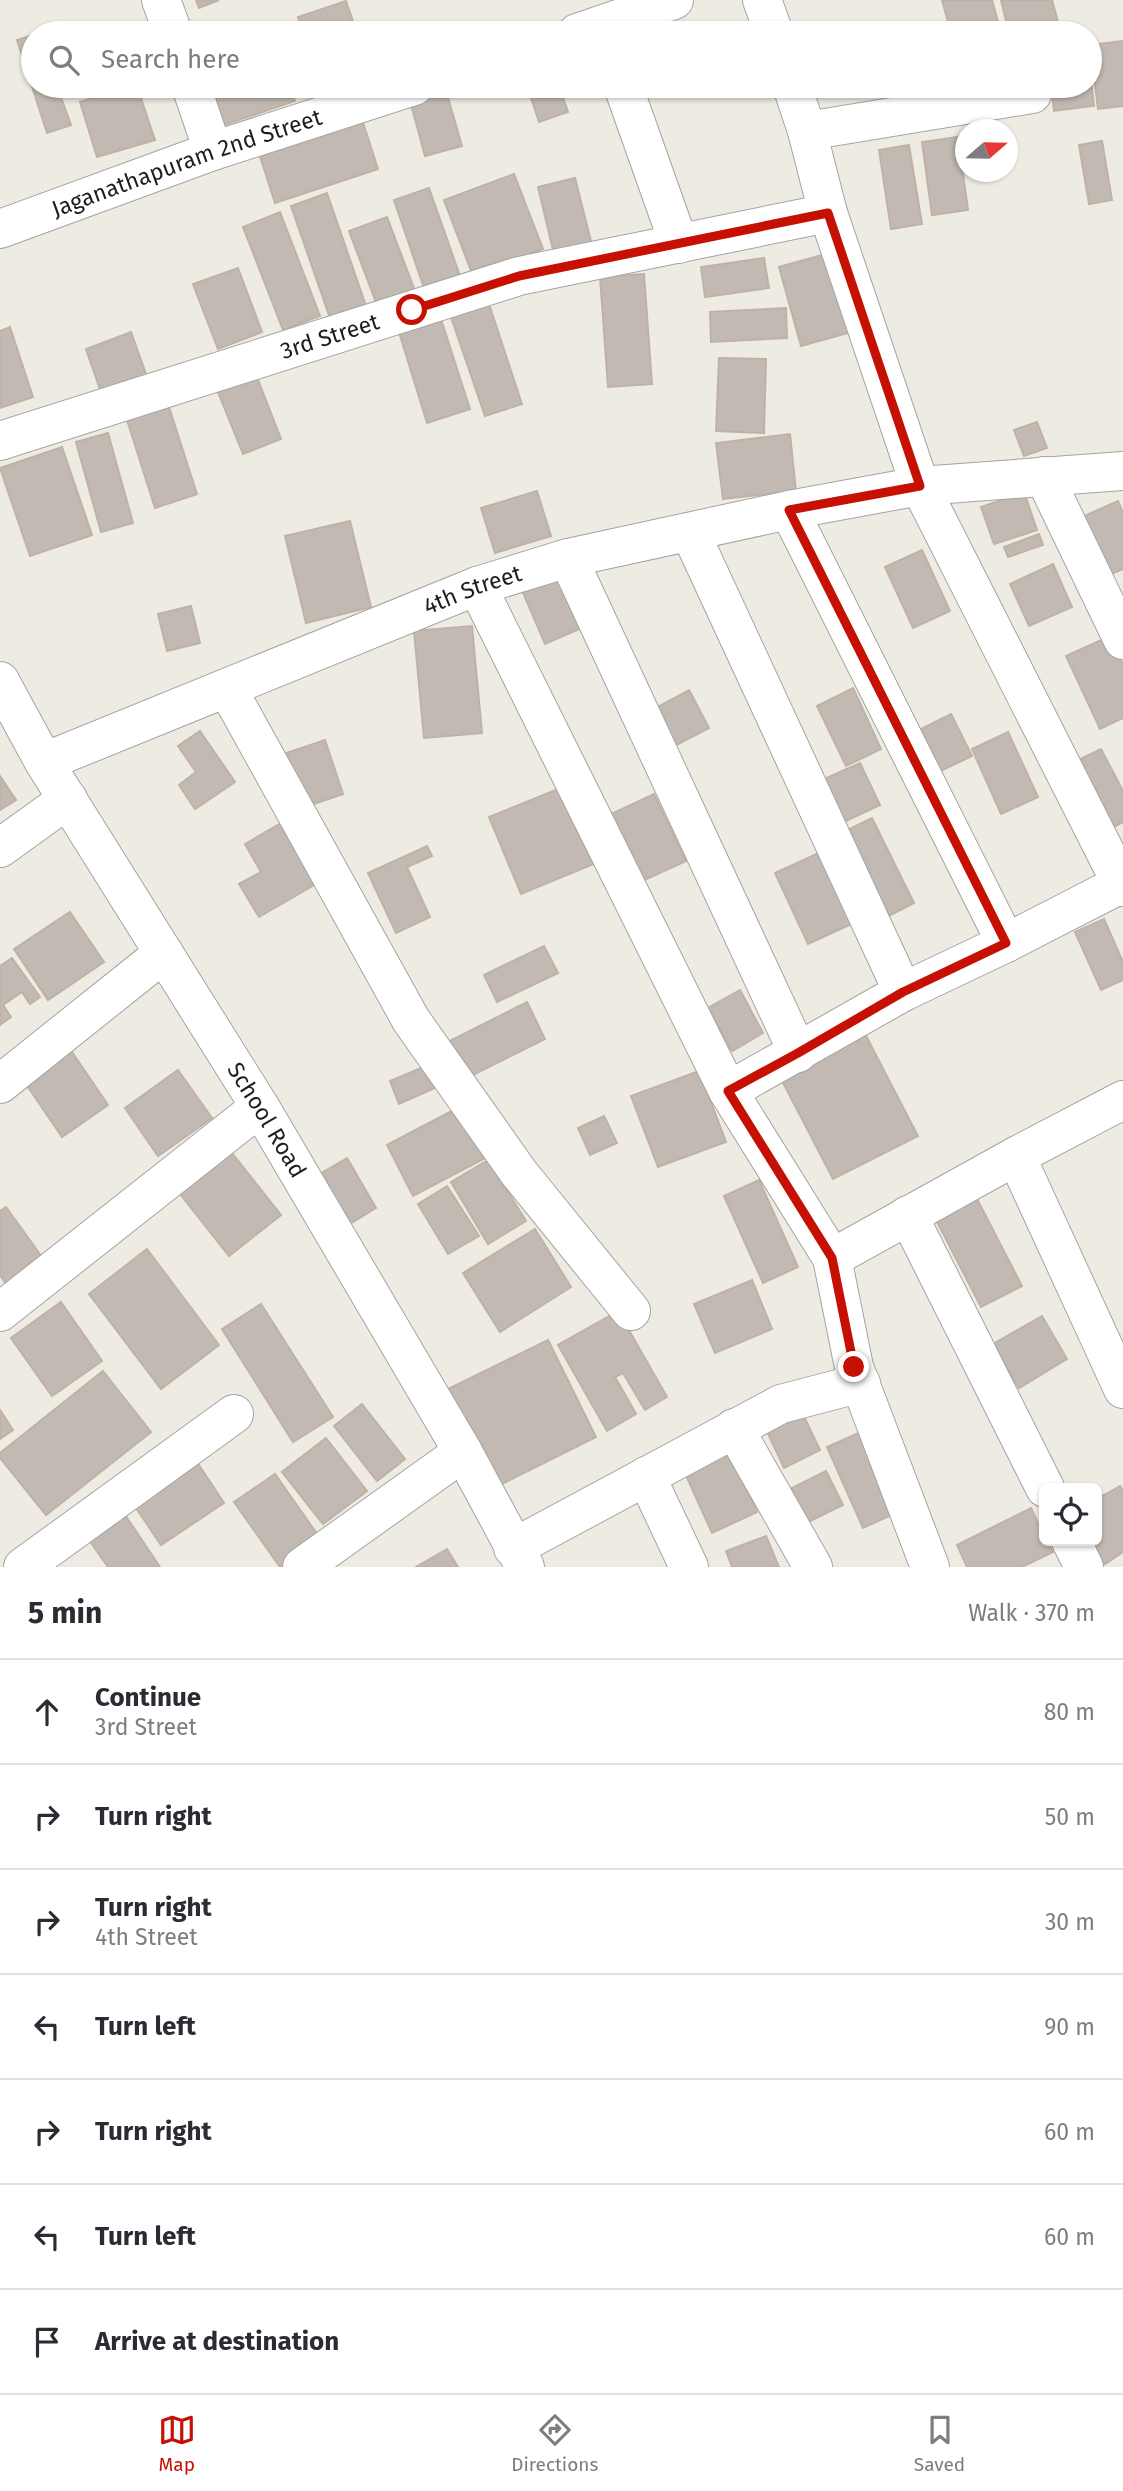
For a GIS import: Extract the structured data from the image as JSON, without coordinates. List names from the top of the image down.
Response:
{
  "streets": {
    "street": [
      "Jaganathapuram 2nd Street",
      "3rd Street",
      "4th Street",
      "School Road"
    ]
  },
  "crossings": [
    ["4th Street", "School Road"]
  ],
  "north": "right",
  "page": {
    "search": "Search here",
    "heading": ["5 min", "Walk · 370 m"],
    "list": [
      ["Continue", "3rd Street", "80 m"],
      ["Turn right", "50 m"],
      ["Turn right", "4th Street", "30 m"],
      ["Turn left", "90 m"],
      ["Turn right", "60 m"],
      ["Turn left", "60 m"],
      "Arrive at destination"
    ],
    "nav": ["Map", "Directions", "Saved"]
  }
}
